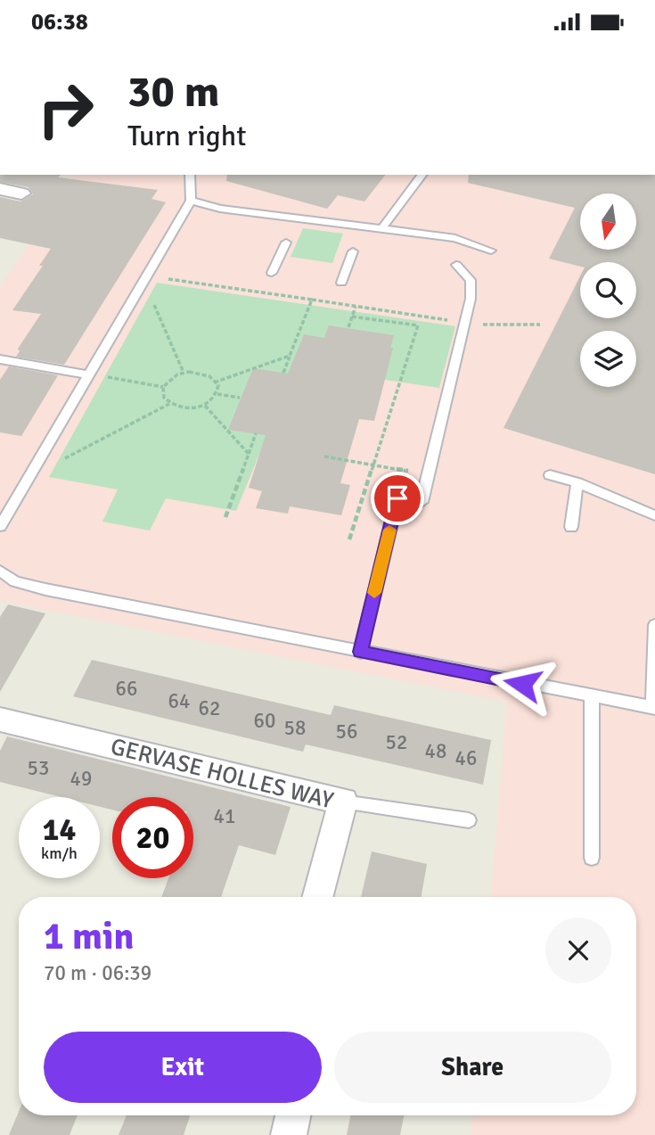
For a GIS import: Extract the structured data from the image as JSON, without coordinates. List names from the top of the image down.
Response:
{
  "streets": {
    "street": ["GERVASE HOLLES WAY"]
  },
  "house_numbers": [
    "66",
    "64",
    "62",
    "60",
    "58",
    "56",
    "52",
    "48",
    "46",
    "53",
    "49",
    "41"
  ],
  "north": "bottom",
  "page": {
    "status": "06:38",
    "turn": ["30 m", "Turn right"],
    "speed": "14 km/h",
    "limit": "20",
    "heading": ["1 min", "70 m · 06:39"],
    "buttons": ["Exit", "Share"]
  }
}
